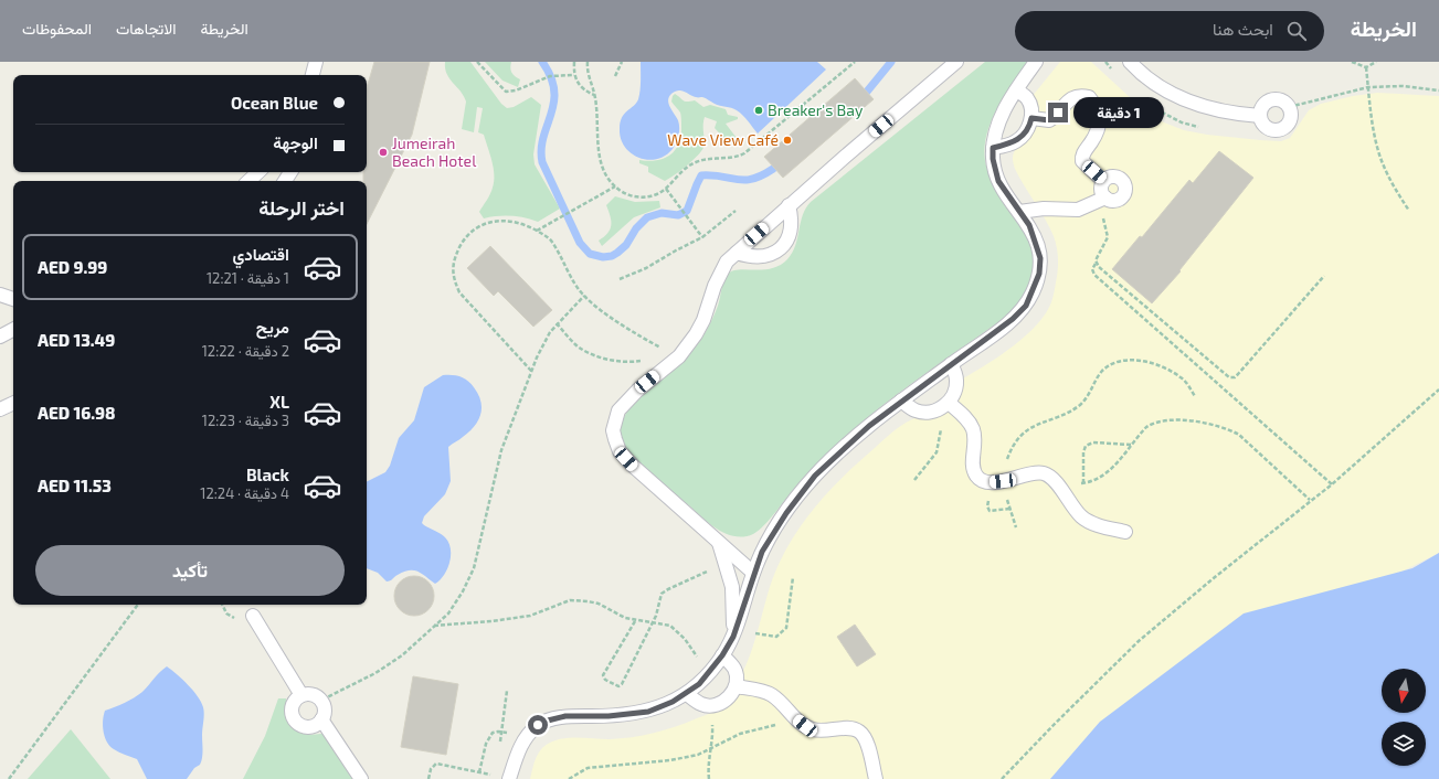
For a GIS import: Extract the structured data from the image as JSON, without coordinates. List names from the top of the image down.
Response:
{
  "places": ["Breaker's Bay", "Wave View Café", "Jumeirah Beach Hotel"],
  "north": "bottom",
  "page": {
    "header": "الخريطة",
    "search": "ابحث هنا",
    "nav": ["الخريطة", "الاتجاهات", "المحفوظات"],
    "banner": ["Ocean Blue", "الوجهة"],
    "bubble": "1 دقيقة",
    "heading": "اختر الرحلة",
    "list": [
      {
        "name": "اقتصادي",
        "note": "1 دقيقة · 12:21",
        "value": "AED 9.99"
      },
      {
        "name": "مريح",
        "note": "2 دقيقة · 12:22",
        "value": "AED 13.49"
      },
      {
        "name": "XL",
        "note": "3 دقيقة · 12:23",
        "value": "AED 16.98"
      },
      {
        "name": "Black",
        "note": "4 دقيقة · 12:24",
        "value": "AED 11.53"
      }
    ],
    "buttons": "تأكيد"
  }
}
